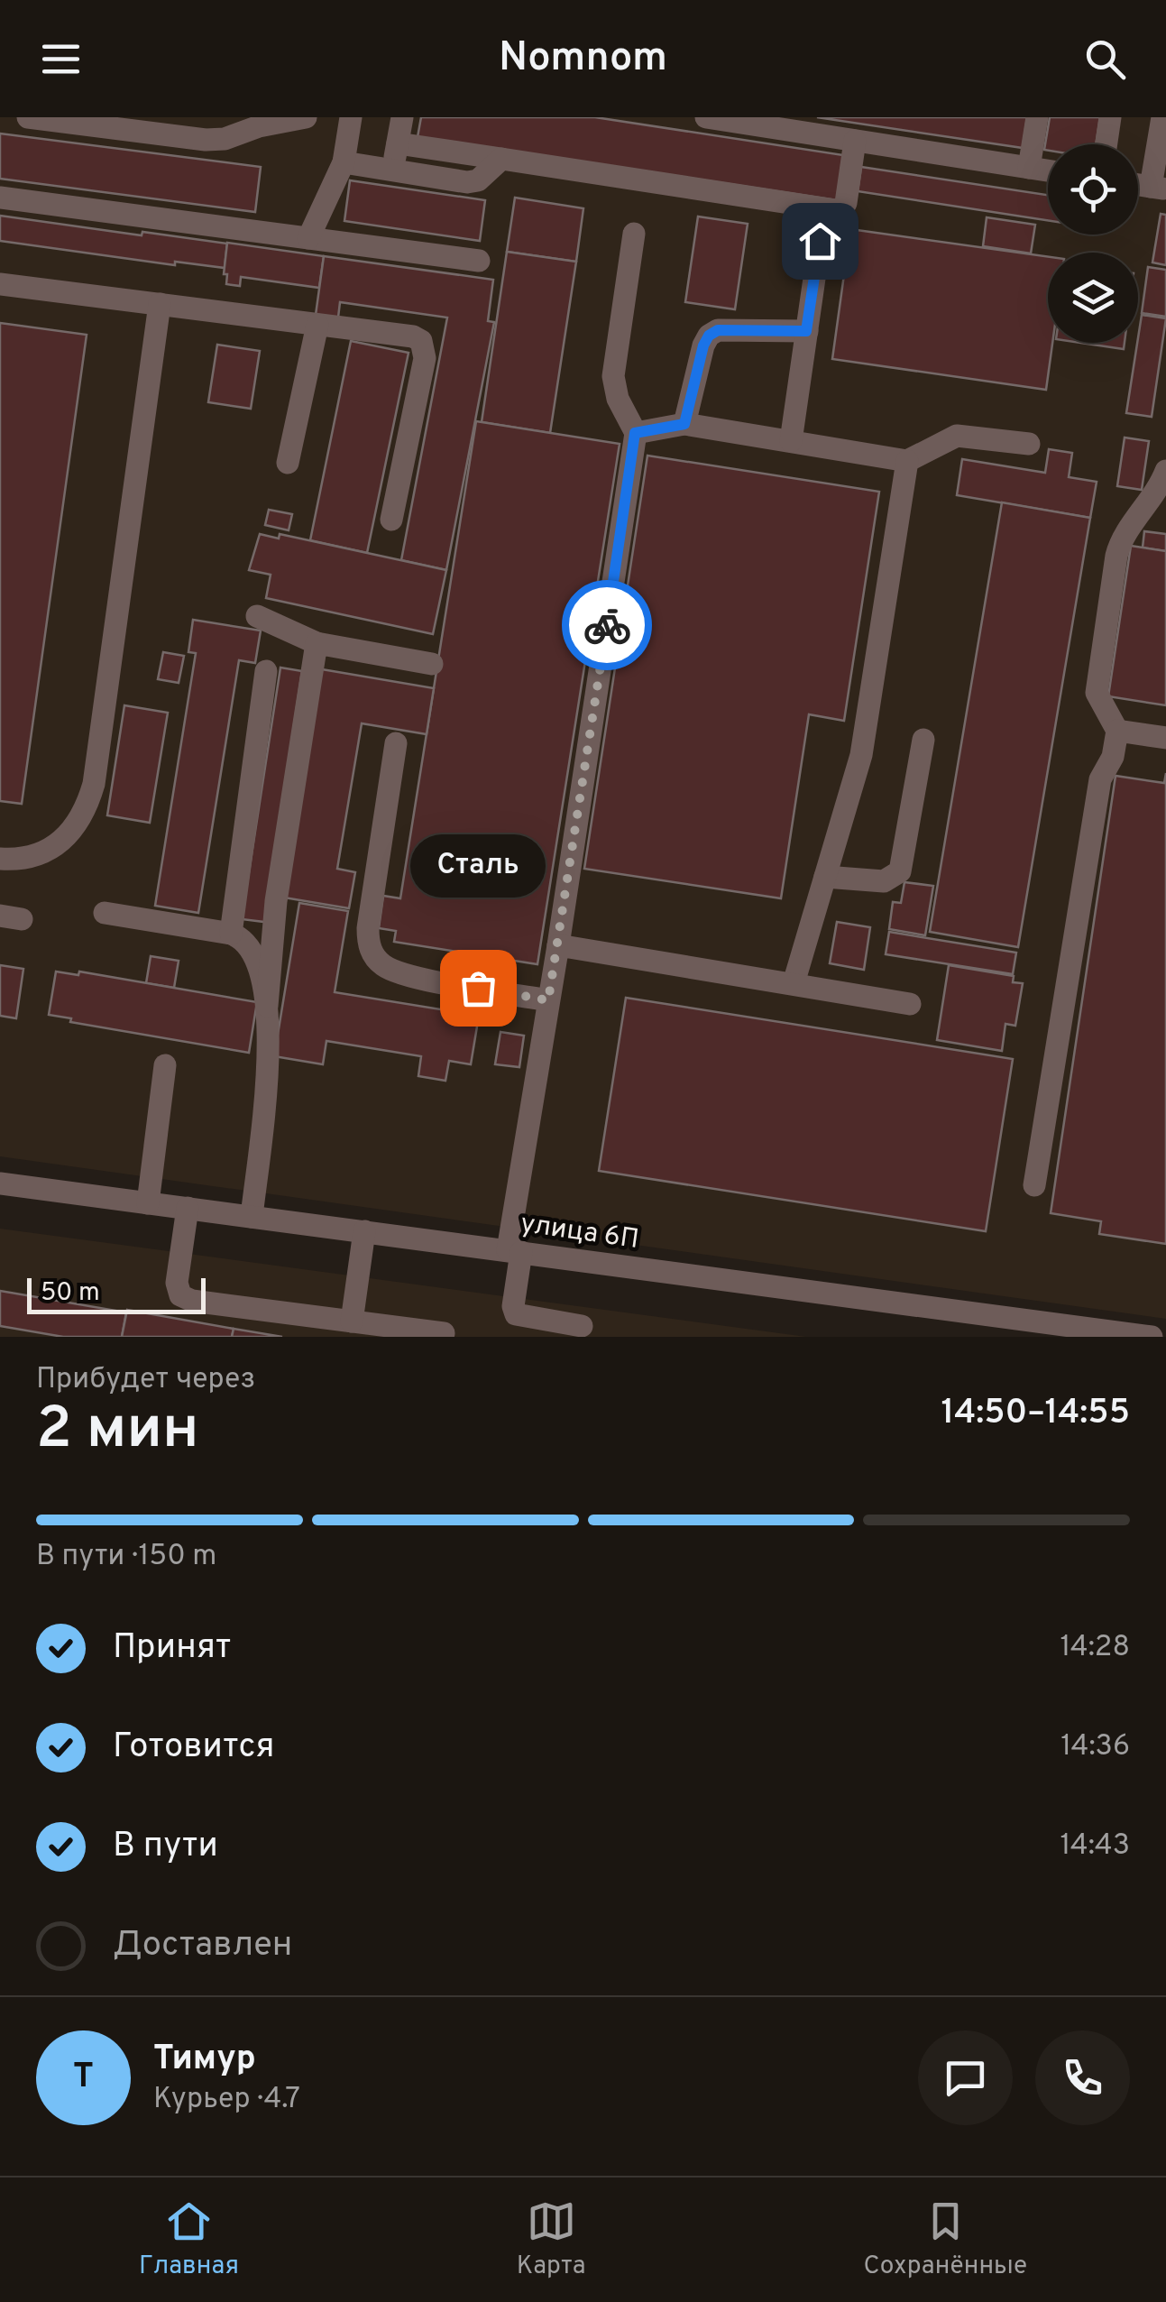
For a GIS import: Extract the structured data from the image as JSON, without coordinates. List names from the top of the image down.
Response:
{
  "streets": {
    "street": ["улица 6П"]
  },
  "places": ["Сталь"],
  "scale_bar": "50 m",
  "page": {
    "header": "Nomnom",
    "bubble": "Сталь",
    "scale": "50 m",
    "heading": ["2 мин", "Прибудет через", "14:50–14:55"],
    "panel": ["Тимур", "Курьер · 4.7"],
    "bar": "В пути · 150 m",
    "list": [
      ["Принят", "14:28"],
      ["Готовится", "14:36"],
      ["В пути", "14:43"],
      "Доставлен"
    ],
    "round": "Т",
    "tabs": ["Главная", "Карта", "Сохранённые"]
  }
}
